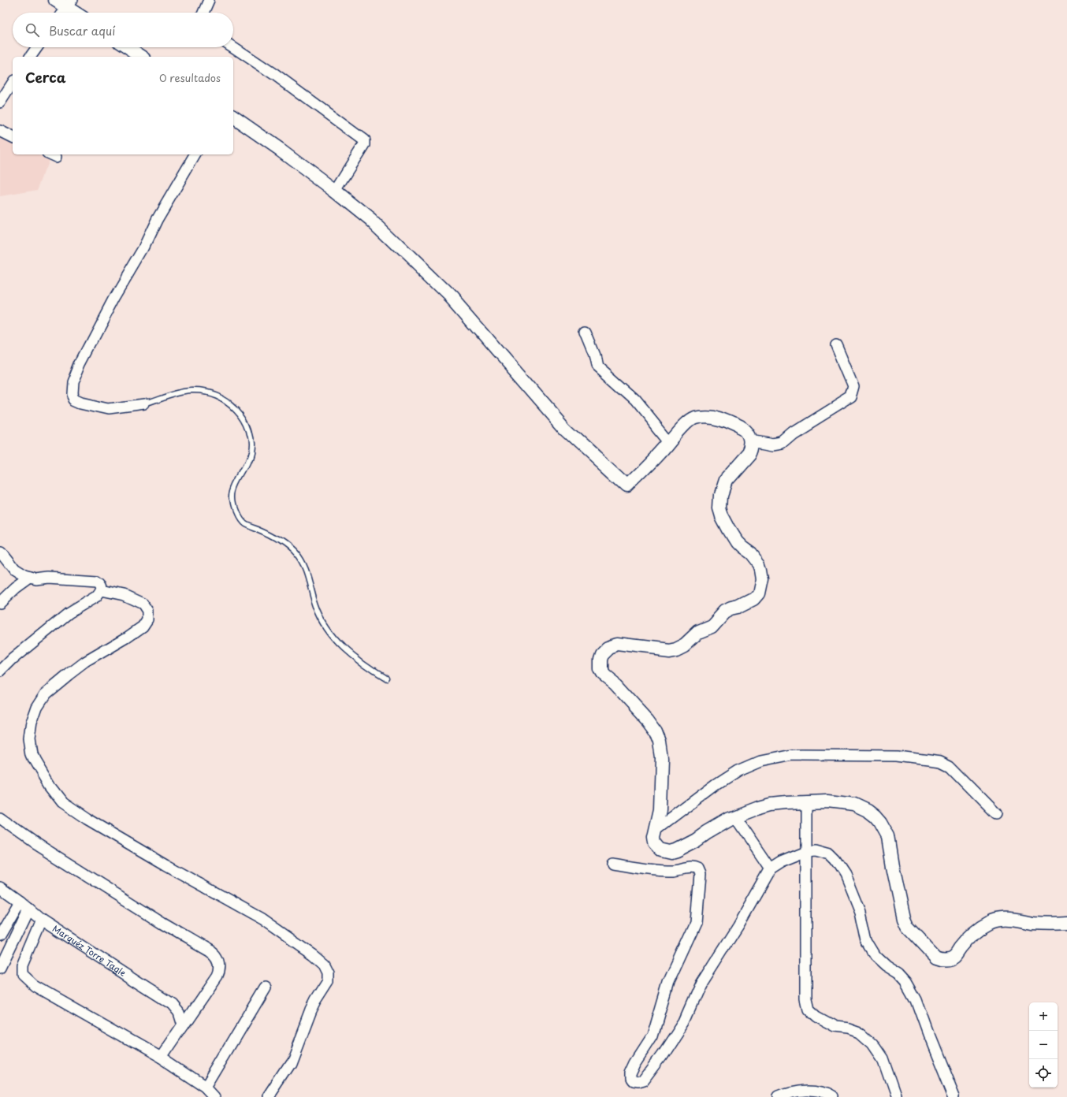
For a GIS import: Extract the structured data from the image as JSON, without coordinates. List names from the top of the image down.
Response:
{
  "streets": {
    "street": ["Marquéz Torre Tagle"]
  },
  "page": {
    "search": "Buscar aquí",
    "heading": ["Cerca", "0 resultados"],
    "map_buttons": ["+", "−"]
  }
}
